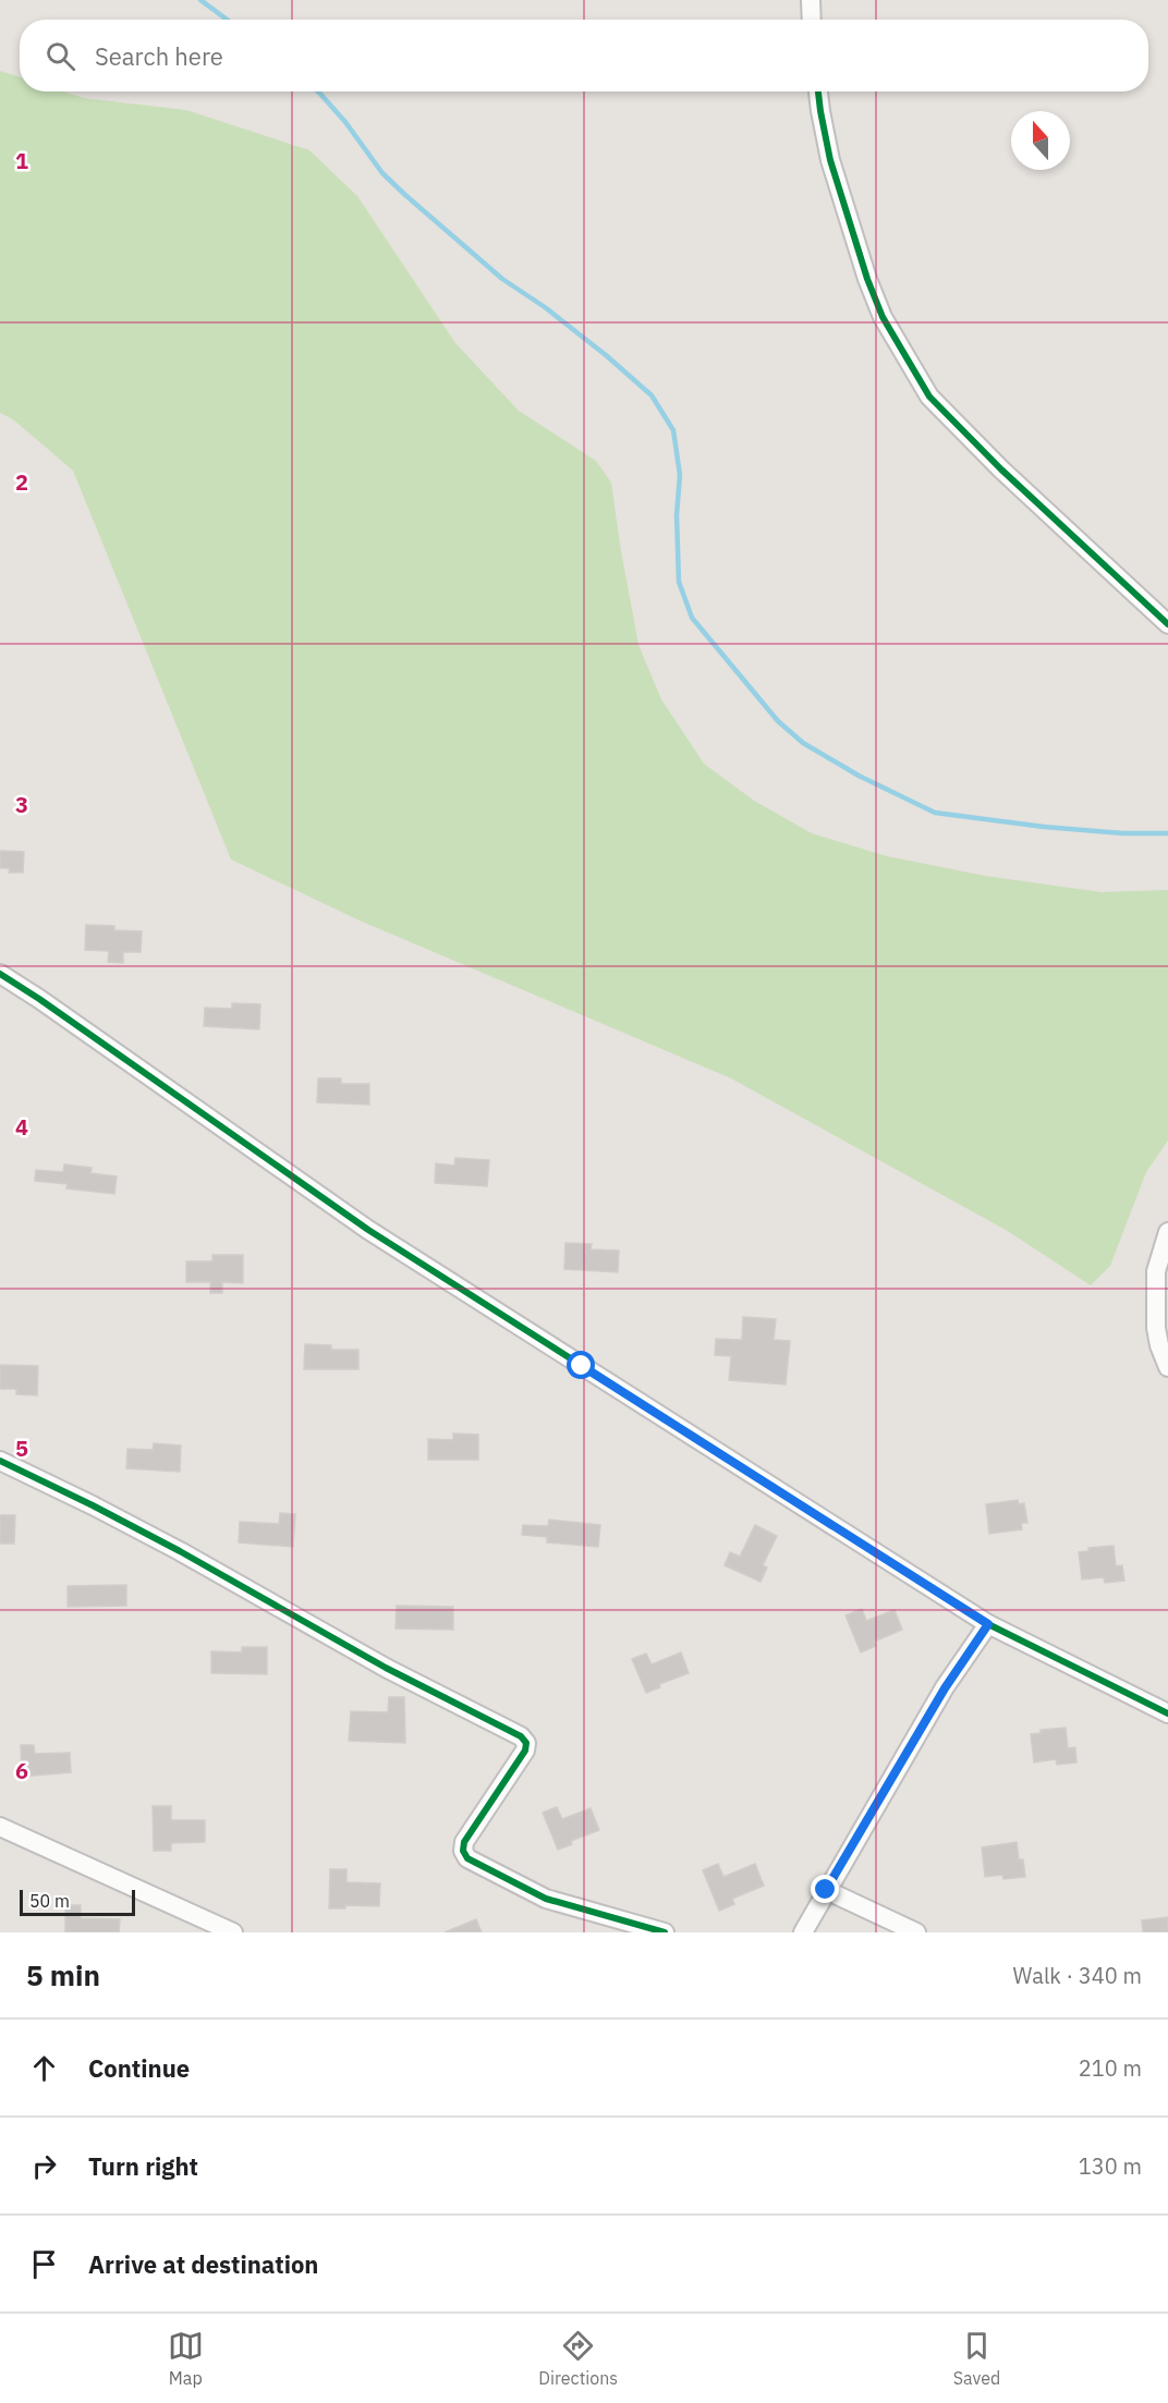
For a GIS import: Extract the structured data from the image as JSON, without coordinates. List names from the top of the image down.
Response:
{
  "scale_bar": "50 m",
  "north": "top",
  "page": {
    "search": "Search here",
    "scale": "50 m",
    "heading": ["5 min", "Walk · 340 m"],
    "list": [
      ["Continue", "210 m"],
      ["Turn right", "130 m"],
      "Arrive at destination"
    ],
    "nav": ["Map", "Directions", "Saved"]
  },
  "grid": {
    "rows": [
      "1",
      "2",
      "3",
      "4",
      "5",
      "6"
    ]
  }
}
